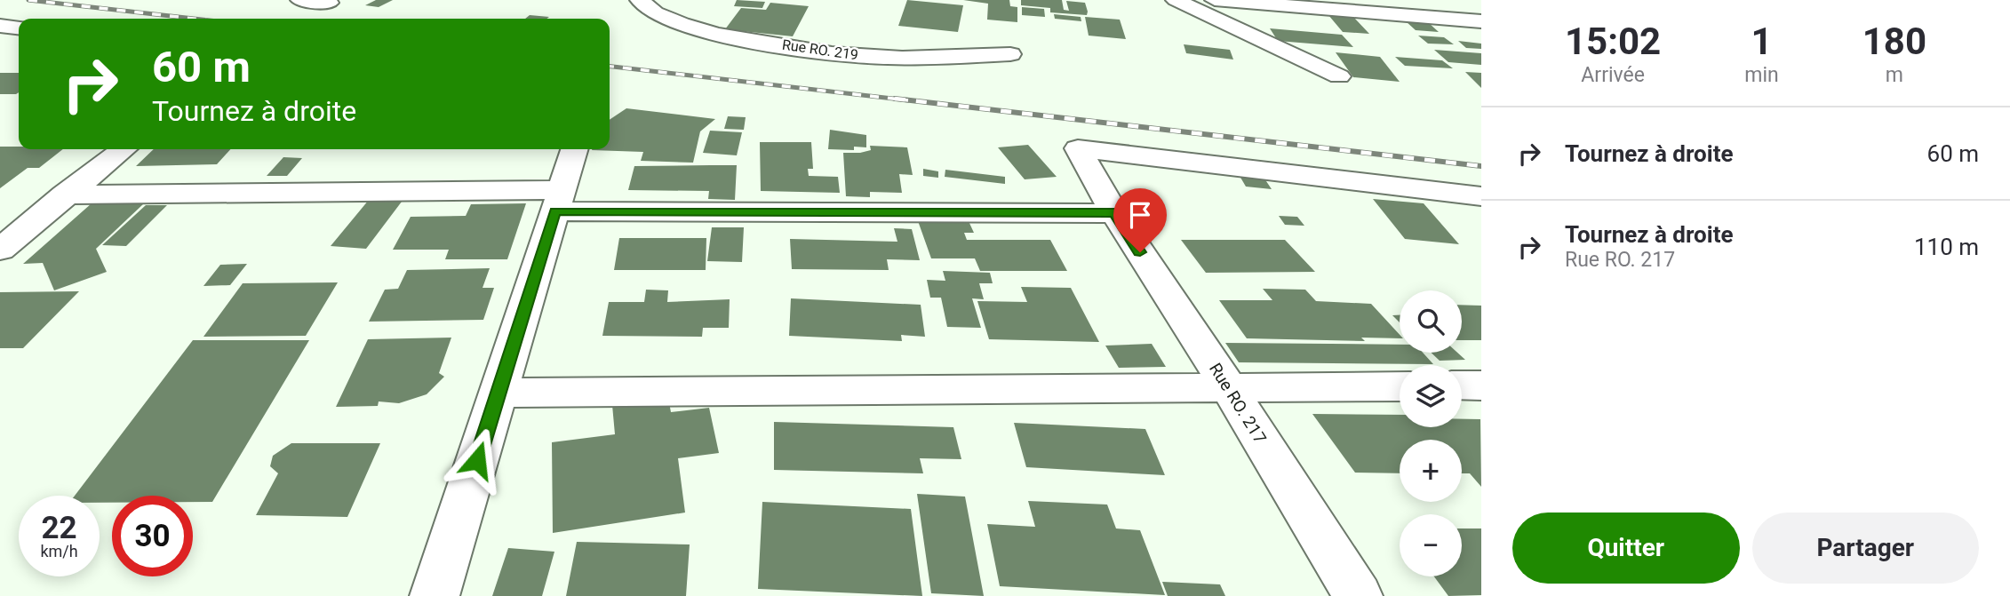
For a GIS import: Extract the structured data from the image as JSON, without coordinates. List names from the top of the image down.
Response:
{
  "streets": {
    "street": ["Rue RO. 219", "Rue RO. 217"]
  },
  "page": {
    "eta": [
      "15:02",
      "Arrivée",
      "1",
      "min",
      "180",
      "m"
    ],
    "turn": ["60 m", "Tournez à droite"],
    "list": [
      {
        "name": "Tournez à droite",
        "value": "60 m"
      },
      {
        "name": "Tournez à droite",
        "note": "Rue RO. 217",
        "value": "110 m"
      }
    ],
    "map_buttons": ["+", "−"],
    "speed": "22 km/h",
    "limit": "30",
    "buttons": ["Quitter", "Partager"]
  }
}
